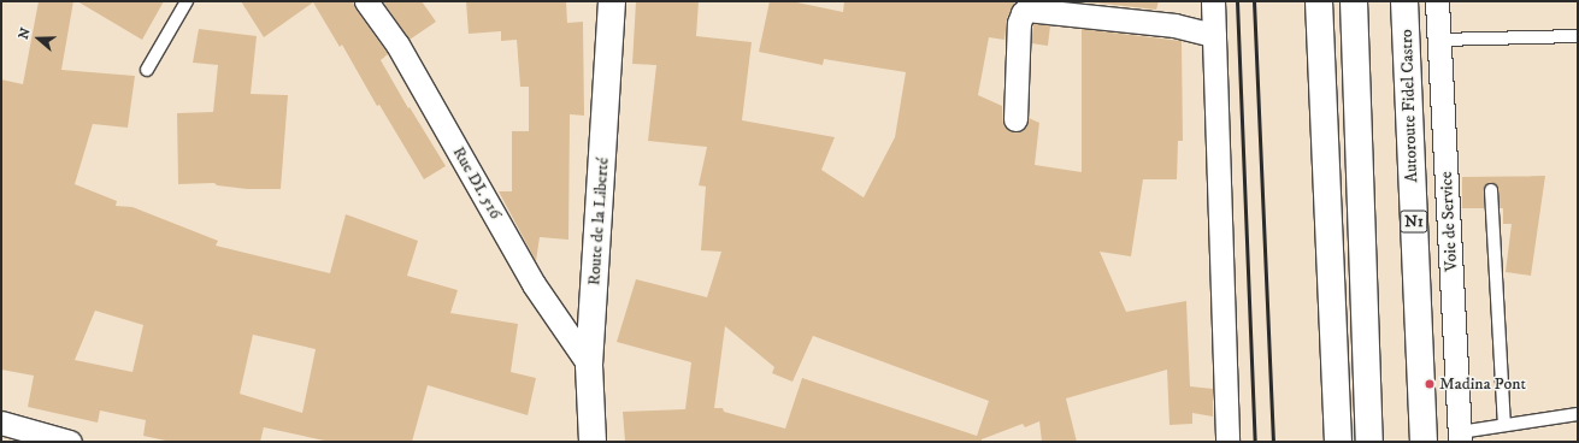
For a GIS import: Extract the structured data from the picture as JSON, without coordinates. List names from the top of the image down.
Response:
{
  "streets": {
    "main road": ["Autoroute Fidel Castro", "Route de la Liberté", "N1"],
    "street": ["Rue DI. 516", "Voie de Service"]
  },
  "crossings": [
    ["Rue DI. 516", "Route de la Liberté"]
  ],
  "places": ["Madina Pont"],
  "north": "left"
}
